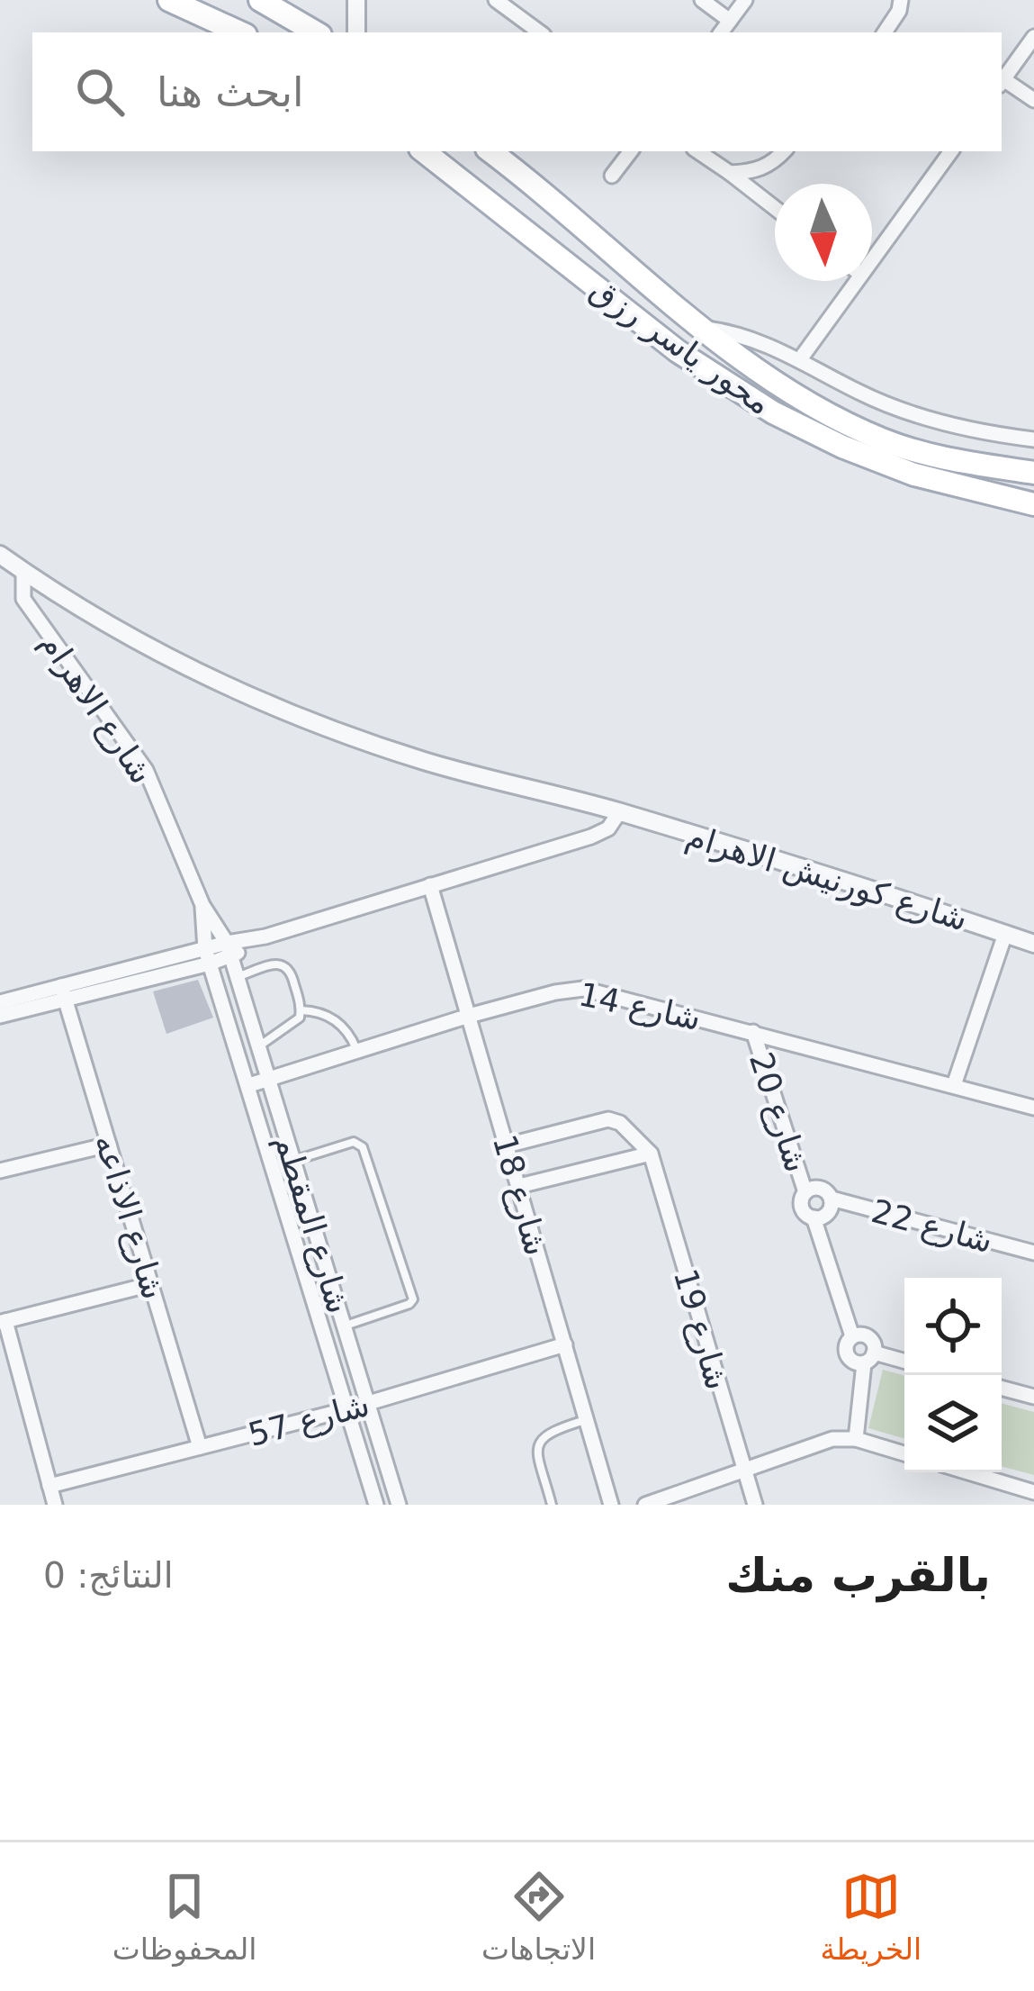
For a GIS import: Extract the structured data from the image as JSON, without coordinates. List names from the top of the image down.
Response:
{
  "streets": {
    "main road": ["محور ياسر رزق"],
    "street": [
      "شارع الاهرام",
      "شارع كورنيش الاهرام",
      "شارع 14",
      "شارع 20",
      "شارع 18",
      "شارع الاذاعه",
      "شارع المقطم",
      "شارع 22",
      "شارع 19",
      "شارع 57"
    ]
  },
  "crossings": [
    ["شارع الاهرام", "شارع كورنيش الاهرام"],
    ["شارع الاهرام", "شارع المقطم"],
    ["شارع 14", "شارع 20"],
    ["شارع 14", "شارع 18"],
    ["شارع 14", "شارع المقطم"],
    ["شارع 20", "شارع 22"],
    ["شارع 18", "شارع 57"],
    ["شارع الاذاعه", "شارع 57"],
    ["شارع المقطم", "شارع 57"]
  ],
  "north": "bottom",
  "page": {
    "search": "ابحث هنا",
    "heading": ["بالقرب منك", "النتائج: 0"],
    "nav": ["الخريطة", "الاتجاهات", "المحفوظات"]
  }
}
